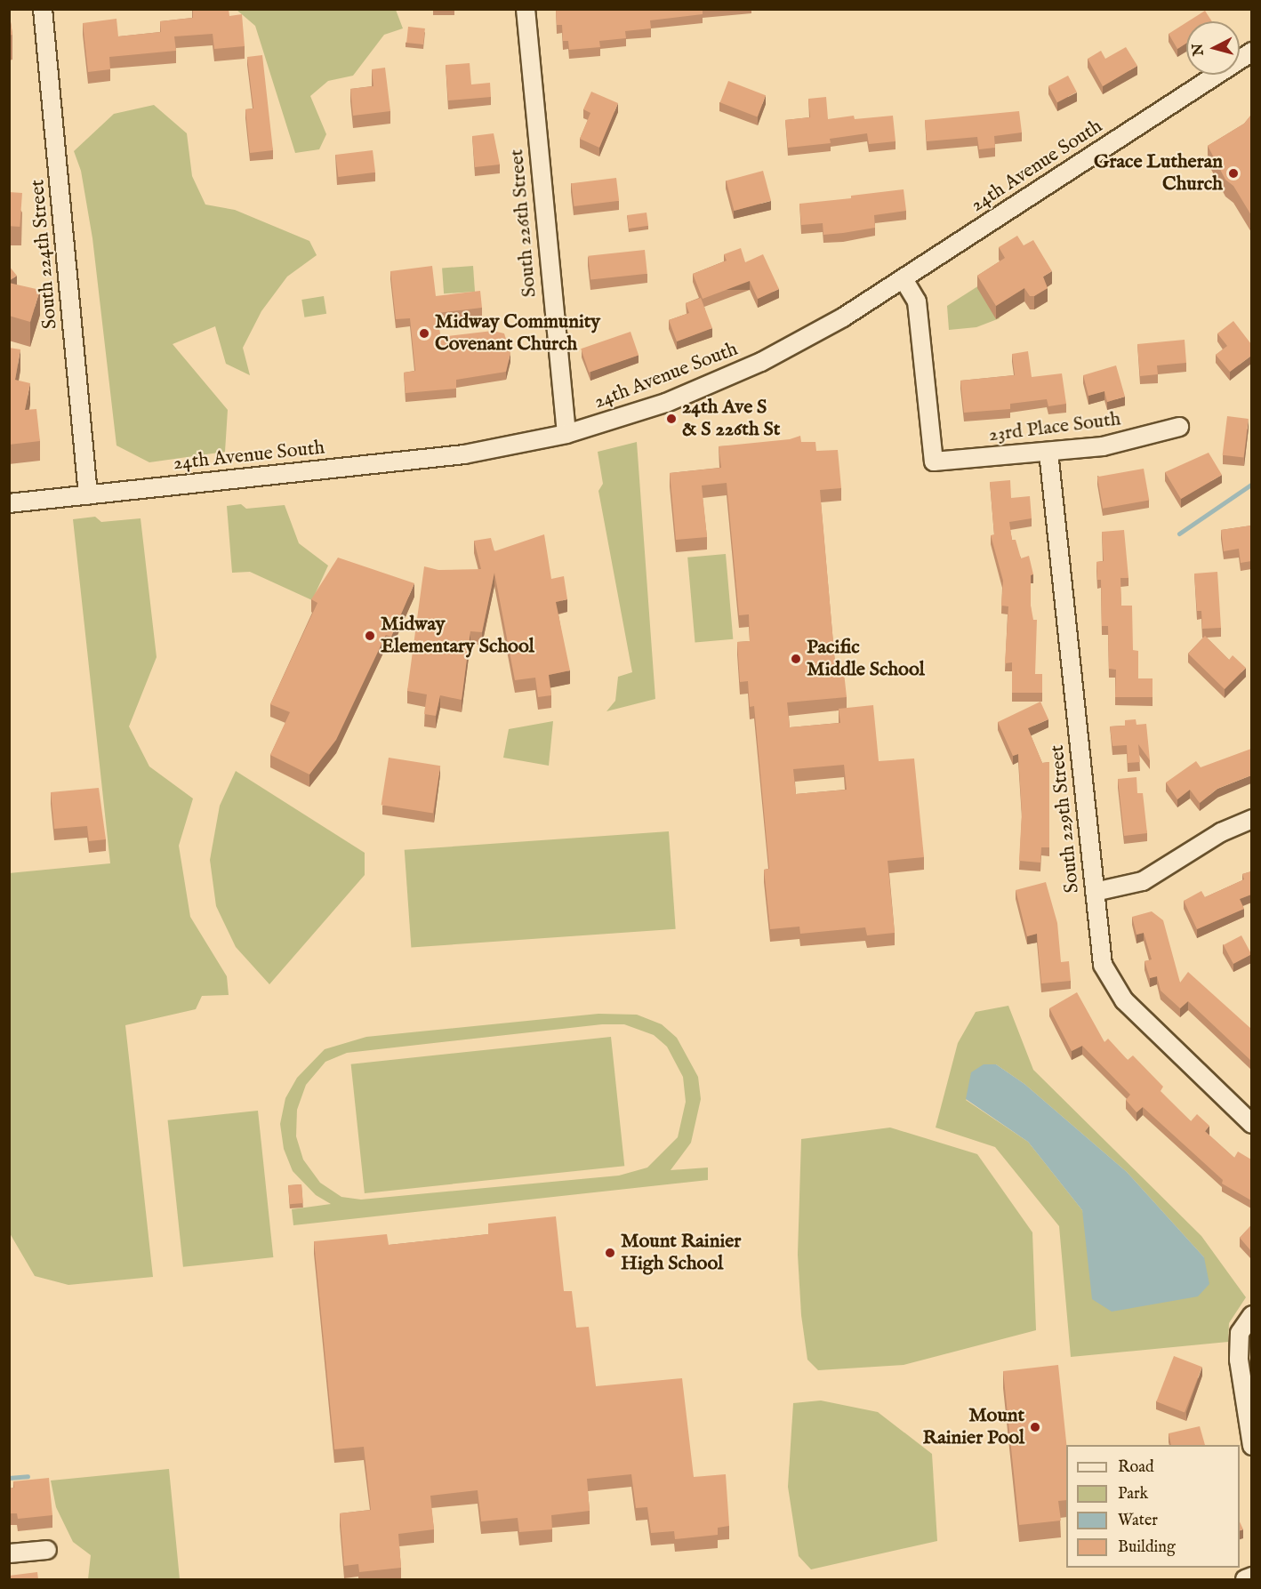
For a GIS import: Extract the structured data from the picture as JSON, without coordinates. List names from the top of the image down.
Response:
{
  "streets": {
    "street": [
      "24th Avenue South",
      "South 226th Street",
      "South 224th Street",
      "23rd Place South",
      "South 229th Street"
    ]
  },
  "crossings": [
    ["24th Avenue South", "South 226th Street"],
    ["24th Avenue South", "South 224th Street"],
    ["24th Avenue South", "23rd Place South"],
    ["23rd Place South", "South 229th Street"]
  ],
  "places": [
    "Grace Lutheran Church",
    "Midway Community Covenant Church",
    "24th Ave S & S 226th St",
    "Midway Elementary School",
    "Pacific Middle School",
    "Mount Rainier High School",
    "Mount Rainier Pool"
  ],
  "legend": [
    "Road",
    "Park",
    "Water",
    "Building"
  ],
  "north": "left"
}
